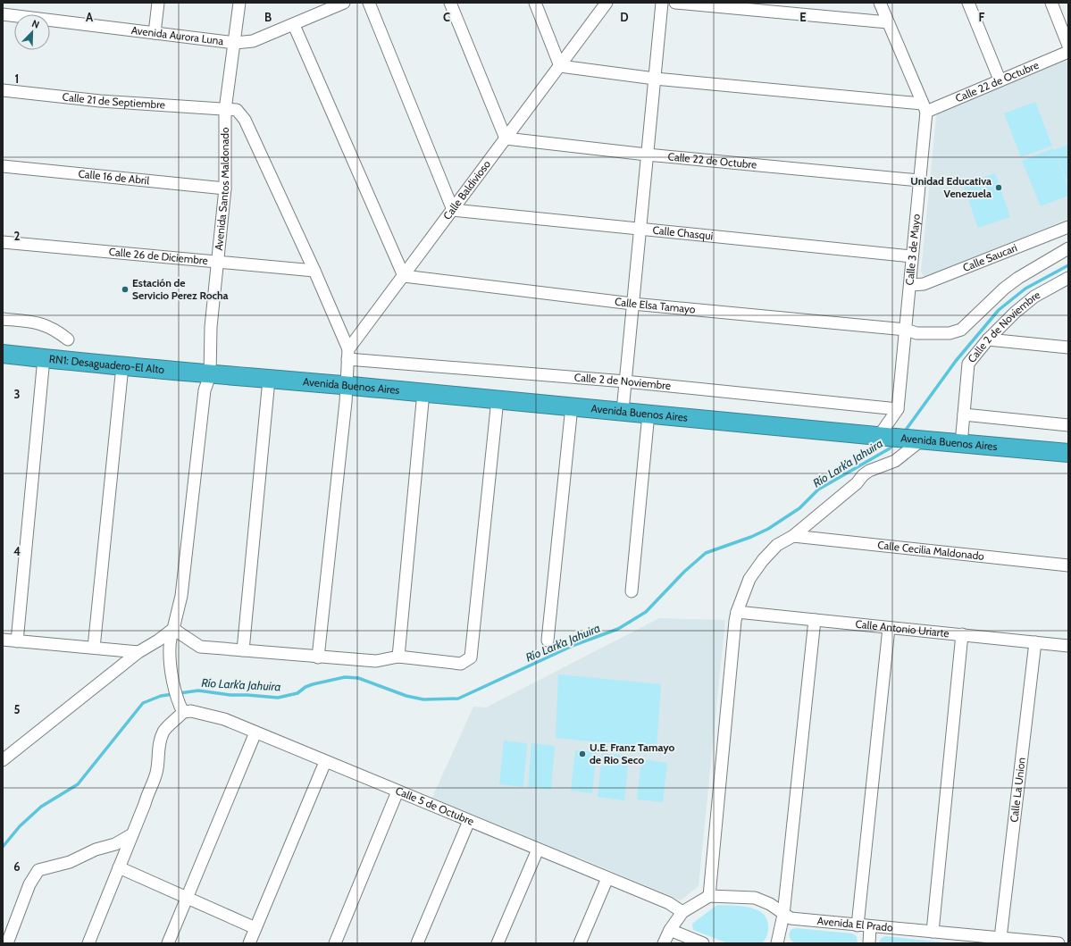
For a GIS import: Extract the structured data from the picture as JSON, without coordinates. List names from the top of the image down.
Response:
{
  "streets": {
    "highway": ["RN1: Desaguadero-El Alto", "Avenida Buenos Aires"],
    "street": [
      "Avenida Aurora Luna",
      "Calle 22 de Octubre",
      "Calle 21 de Septiembre",
      "Calle 16 de Abril",
      "Avenida Santos Maldonado",
      "Calle Baldivioso",
      "Calle Chasqui",
      "Calle 3 de Mayo",
      "Calle 26 de Diciembre",
      "Calle Saucari",
      "Calle Elsa Tamayo",
      "Calle 2 de Noviembre",
      "Calle Cecilia Maldonado",
      "Calle Antonio Uriarte",
      "Calle La Union",
      "Calle 5 de Octubre",
      "Avenida El Prado"
    ]
  },
  "crossings": [
    ["Avenida Aurora Luna", "Avenida Santos Maldonado"],
    ["Calle 22 de Octubre", "Calle Baldivioso"],
    ["Calle 22 de Octubre", "Calle 3 de Mayo"],
    ["Calle 21 de Septiembre", "Avenida Santos Maldonado"],
    ["Calle 21 de Septiembre", "Calle 26 de Diciembre"],
    ["Calle 16 de Abril", "Avenida Santos Maldonado"],
    ["Avenida Santos Maldonado", "Calle 26 de Diciembre"],
    ["Avenida Santos Maldonado", "RN1: Desaguadero-El Alto"],
    ["Avenida Santos Maldonado", "Avenida Buenos Aires"],
    ["Avenida Santos Maldonado", "Calle 5 de Octubre"],
    ["Calle Baldivioso", "Calle Chasqui"],
    ["Calle Baldivioso", "Calle Elsa Tamayo"],
    ["Calle Baldivioso", "Calle 2 de Noviembre"],
    ["Calle Chasqui", "Calle 3 de Mayo"],
    ["Calle 3 de Mayo", "Calle Saucari"],
    ["Calle 3 de Mayo", "Calle Elsa Tamayo"],
    ["Calle 3 de Mayo", "Calle 2 de Noviembre"],
    ["Calle 3 de Mayo", "Avenida Buenos Aires"],
    ["Calle 2 de Noviembre", "Avenida Buenos Aires"],
    ["RN1: Desaguadero-El Alto", "Avenida Buenos Aires"],
    ["Calle Antonio Uriarte", "Calle La Union"],
    ["Calle La Union", "Avenida El Prado"]
  ],
  "water": ["Río Lark’a Jahuira"],
  "places": ["Unidad Educativa Venezuela", "Estación de Servicio Perez Rocha", "U.E. Franz Tamayo de Rio Seco"],
  "north": "top right",
  "grid": {
    "columns": [
      "A",
      "B",
      "C",
      "D",
      "E",
      "F"
    ],
    "rows": [
      "1",
      "2",
      "3",
      "4",
      "5",
      "6"
    ]
  }
}
